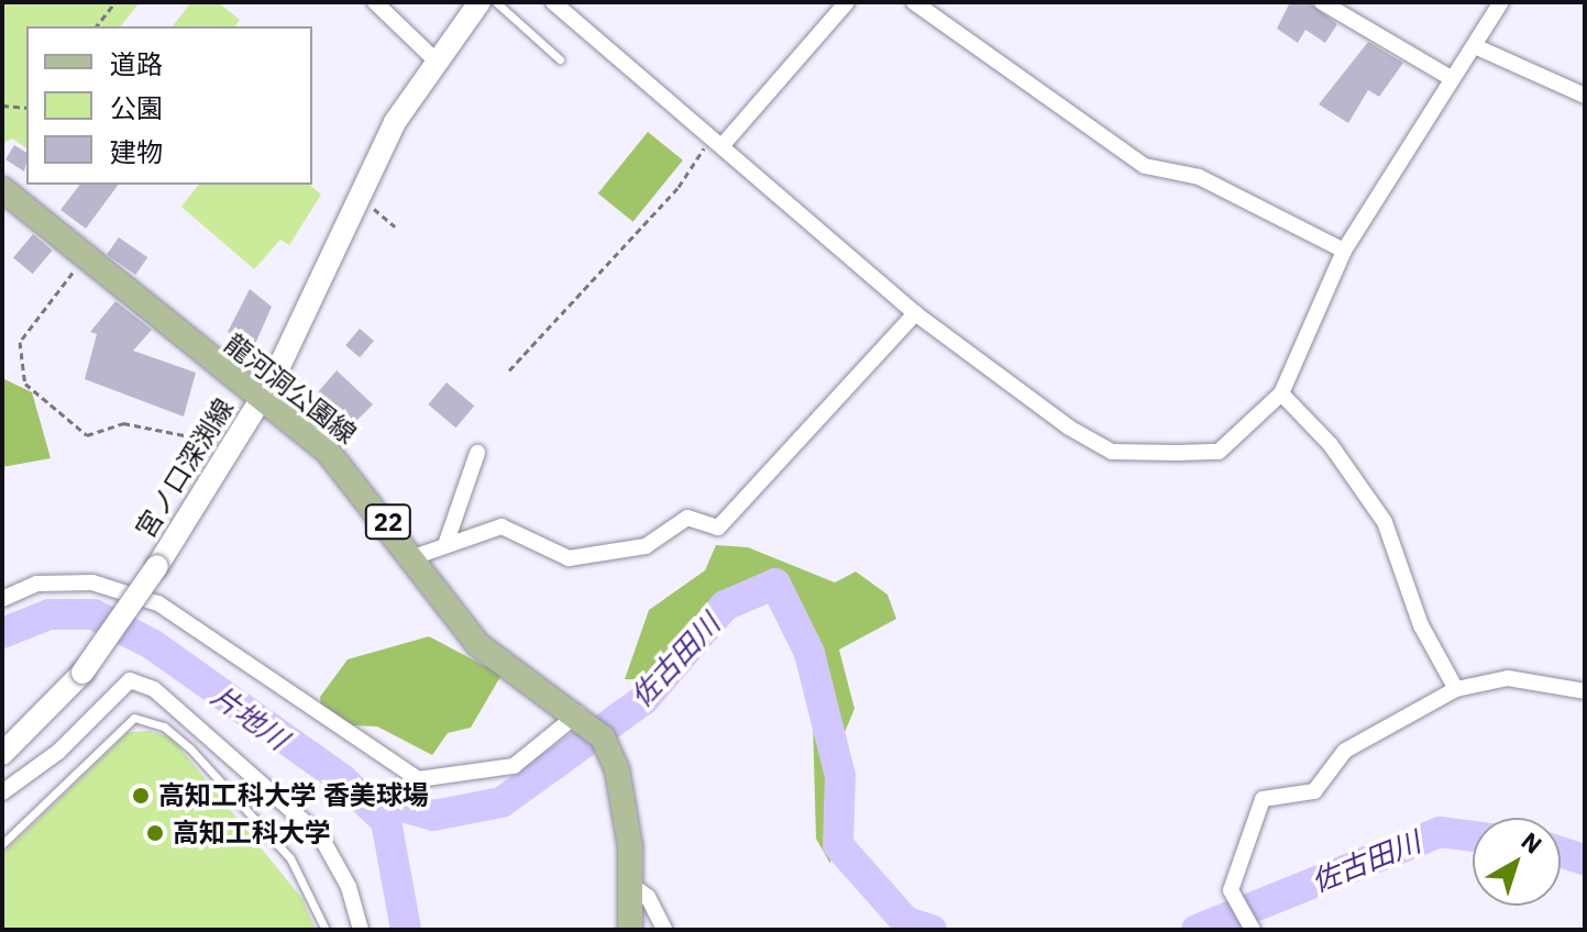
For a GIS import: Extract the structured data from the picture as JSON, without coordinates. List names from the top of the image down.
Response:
{
  "streets": {
    "main road": ["龍河洞公園線", "宮ノ口深渕線", "22"]
  },
  "crossings": [
    ["龍河洞公園線", "宮ノ口深渕線"]
  ],
  "water": ["佐古田川", "片地川"],
  "places": ["高知工科大学 香美球場", "高知工科大学"],
  "legend": ["道路", "公園", "建物"],
  "north": "top right"
}
